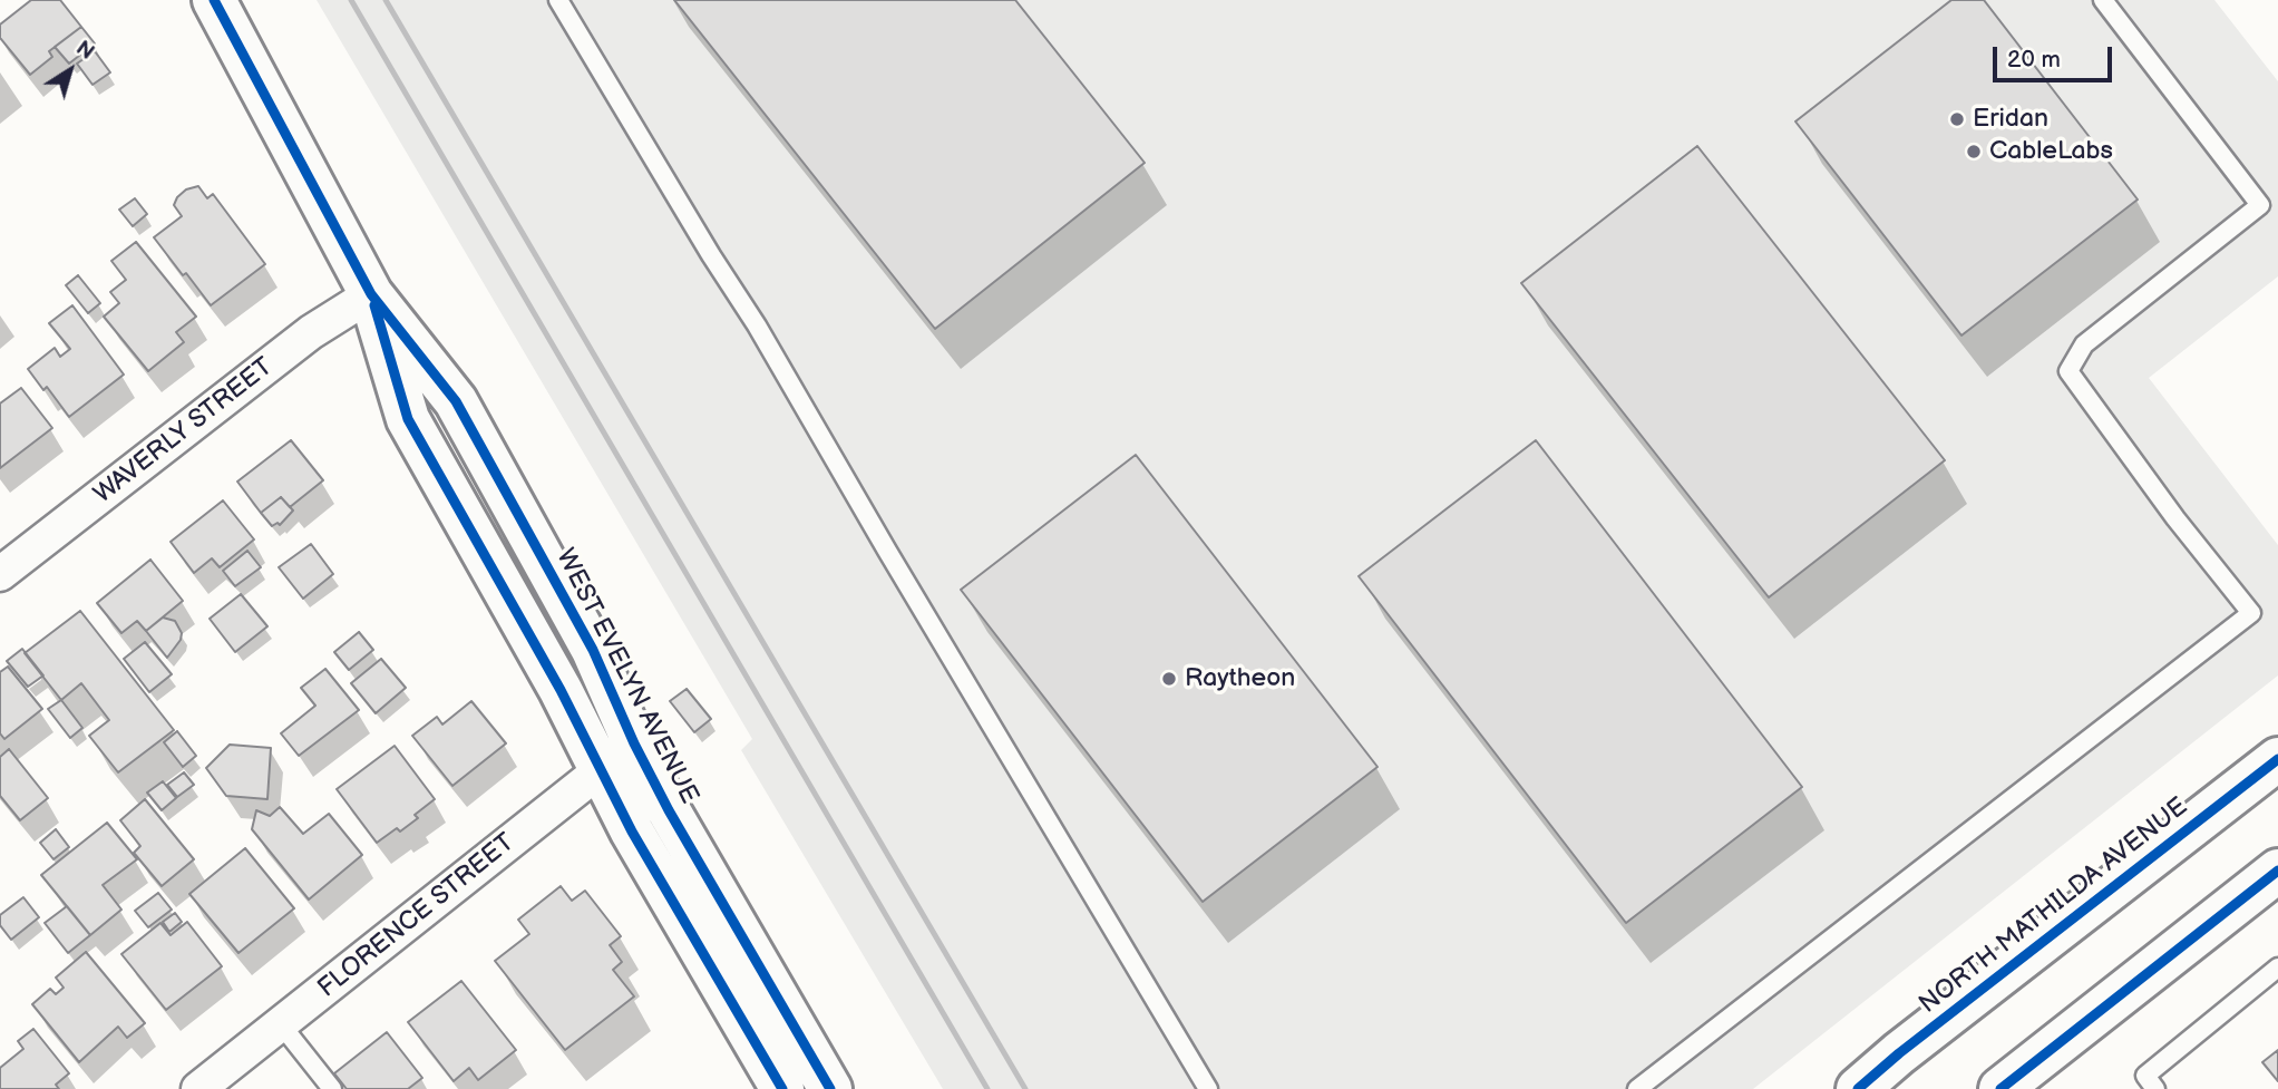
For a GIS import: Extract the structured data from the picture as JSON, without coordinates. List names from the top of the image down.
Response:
{
  "streets": {
    "main road": ["WEST EVELYN AVENUE", "NORTH MATHILDA AVENUE"],
    "street": ["WAVERLY STREET", "FLORENCE STREET"]
  },
  "crossings": [
    ["WAVERLY STREET", "WEST EVELYN AVENUE"],
    ["WEST EVELYN AVENUE", "FLORENCE STREET"]
  ],
  "places": ["Eridan", "CableLabs", "Raytheon"],
  "scale_bar": "20 m",
  "north": "top right"
}
